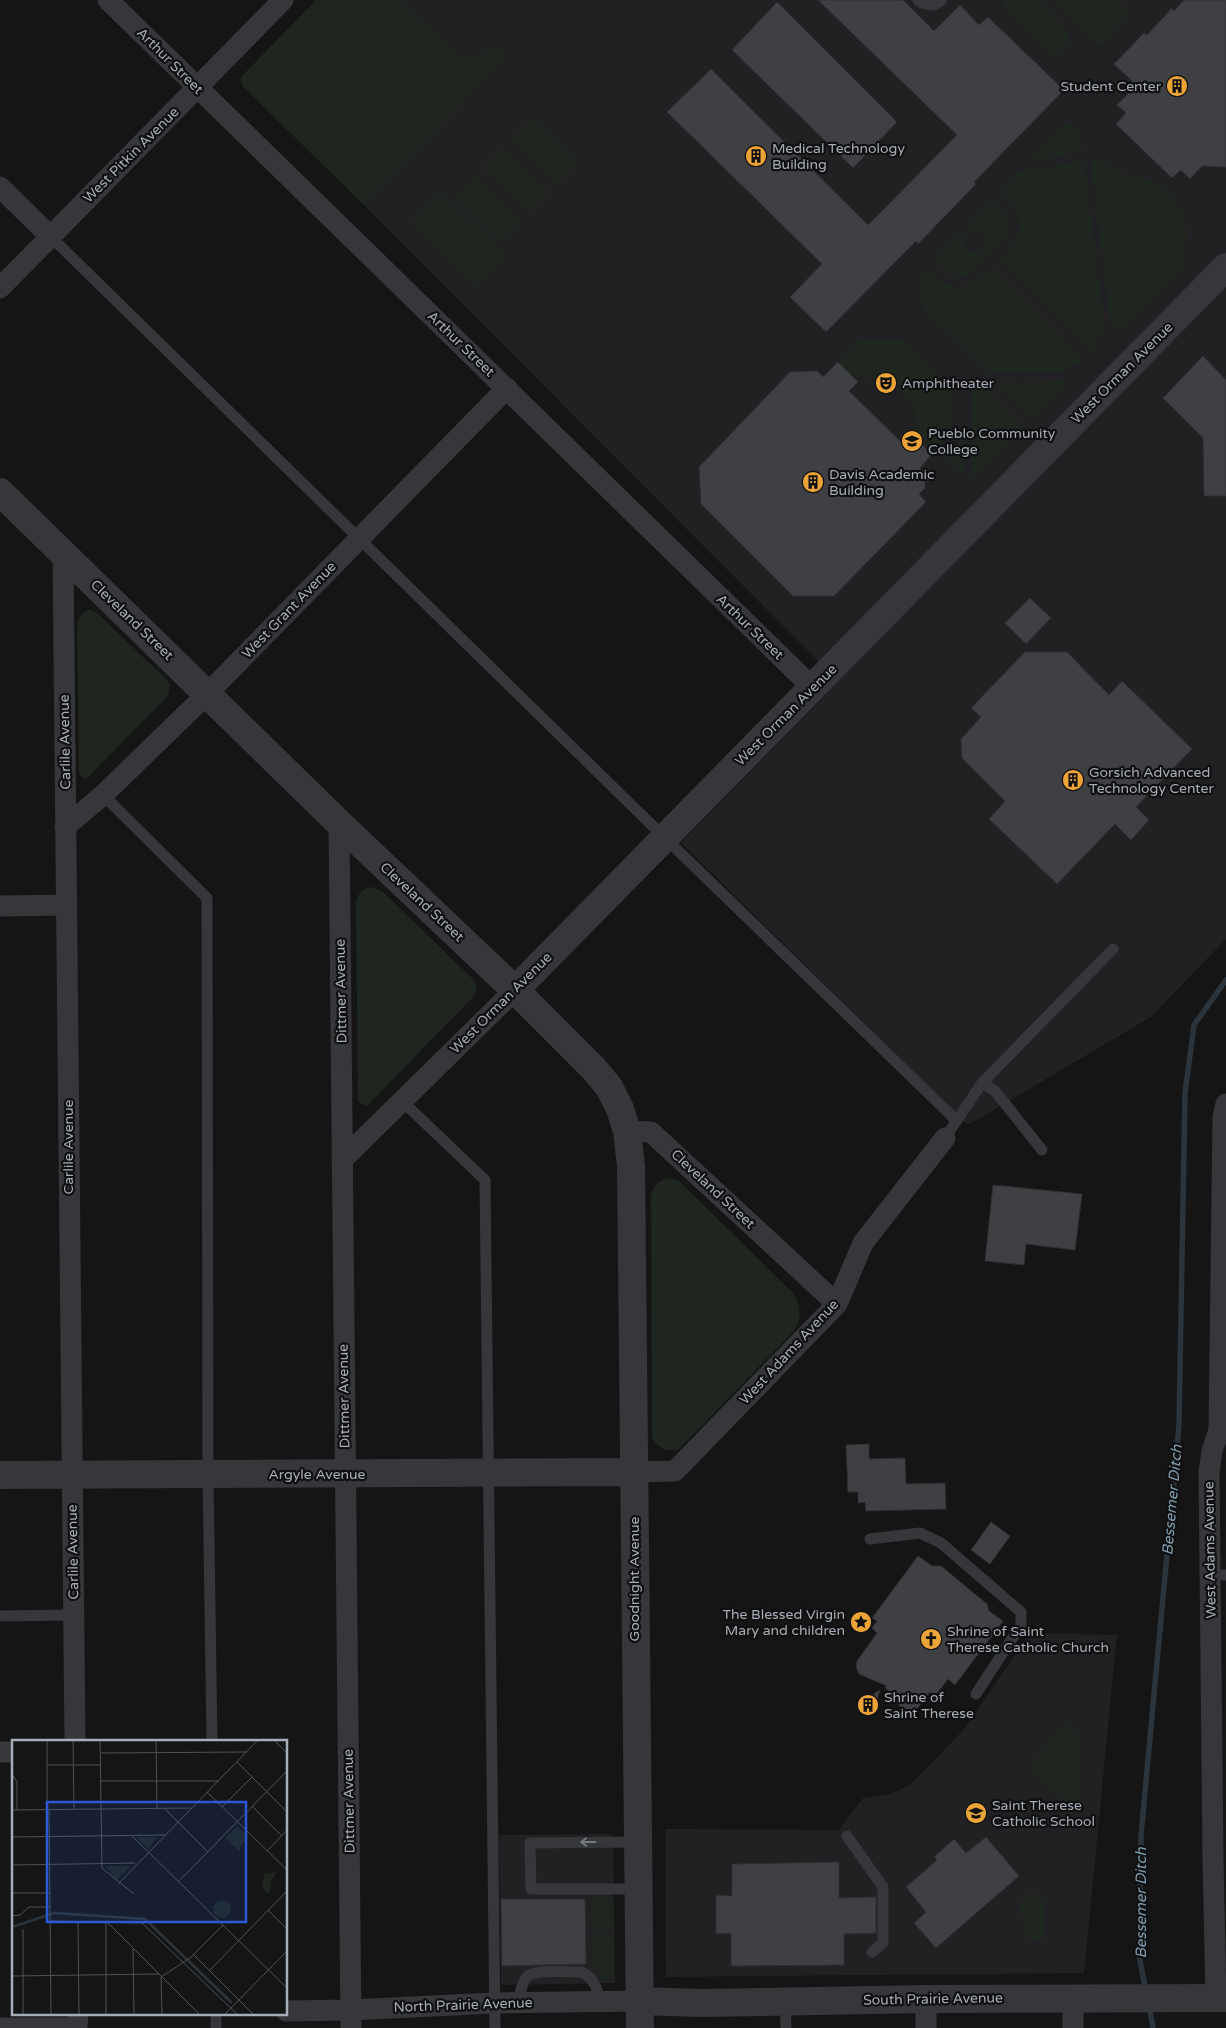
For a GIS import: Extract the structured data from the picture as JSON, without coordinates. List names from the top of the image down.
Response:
{
  "streets": {
    "street": [
      "Arthur Street",
      "West Pitkin Avenue",
      "West Orman Avenue",
      "West Grant Avenue",
      "Cleveland Street",
      "Carlile Avenue",
      "Dittmer Avenue",
      "West Adams Avenue",
      "Argyle Avenue",
      "Goodnight Avenue",
      "South Prairie Avenue",
      "North Prairie Avenue"
    ]
  },
  "crossings": [
    ["Arthur Street", "West Pitkin Avenue"],
    ["Arthur Street", "West Orman Avenue"],
    ["Arthur Street", "West Grant Avenue"],
    ["West Orman Avenue", "Cleveland Street"],
    ["West Orman Avenue", "Dittmer Avenue"],
    ["West Grant Avenue", "Cleveland Street"],
    ["West Grant Avenue", "Carlile Avenue"],
    ["Cleveland Street", "Carlile Avenue"],
    ["Cleveland Street", "Dittmer Avenue"],
    ["Cleveland Street", "West Adams Avenue"],
    ["Cleveland Street", "Goodnight Avenue"],
    ["Carlile Avenue", "Argyle Avenue"],
    ["Dittmer Avenue", "Argyle Avenue"],
    ["Dittmer Avenue", "North Prairie Avenue"],
    ["West Adams Avenue", "Argyle Avenue"],
    ["West Adams Avenue", "Goodnight Avenue"],
    ["West Adams Avenue", "South Prairie Avenue"],
    ["Argyle Avenue", "Goodnight Avenue"],
    ["Goodnight Avenue", "South Prairie Avenue"],
    ["Goodnight Avenue", "North Prairie Avenue"],
    ["South Prairie Avenue", "North Prairie Avenue"]
  ],
  "water": ["Bessemer Ditch"],
  "places": {
    "building": [
      "Student Center",
      "Medical Technology Building",
      "Davis Academic Building",
      "Gorsich Advanced Technology Center",
      "Shrine of Saint Therese"
    ],
    "theatre": ["Amphitheater"],
    "school or university": ["Pueblo Community College", "Saint Therese Catholic School"],
    "place": ["The Blessed Virgin Mary and children"],
    "church": ["Shrine of Saint Therese Catholic Church"]
  }
}
